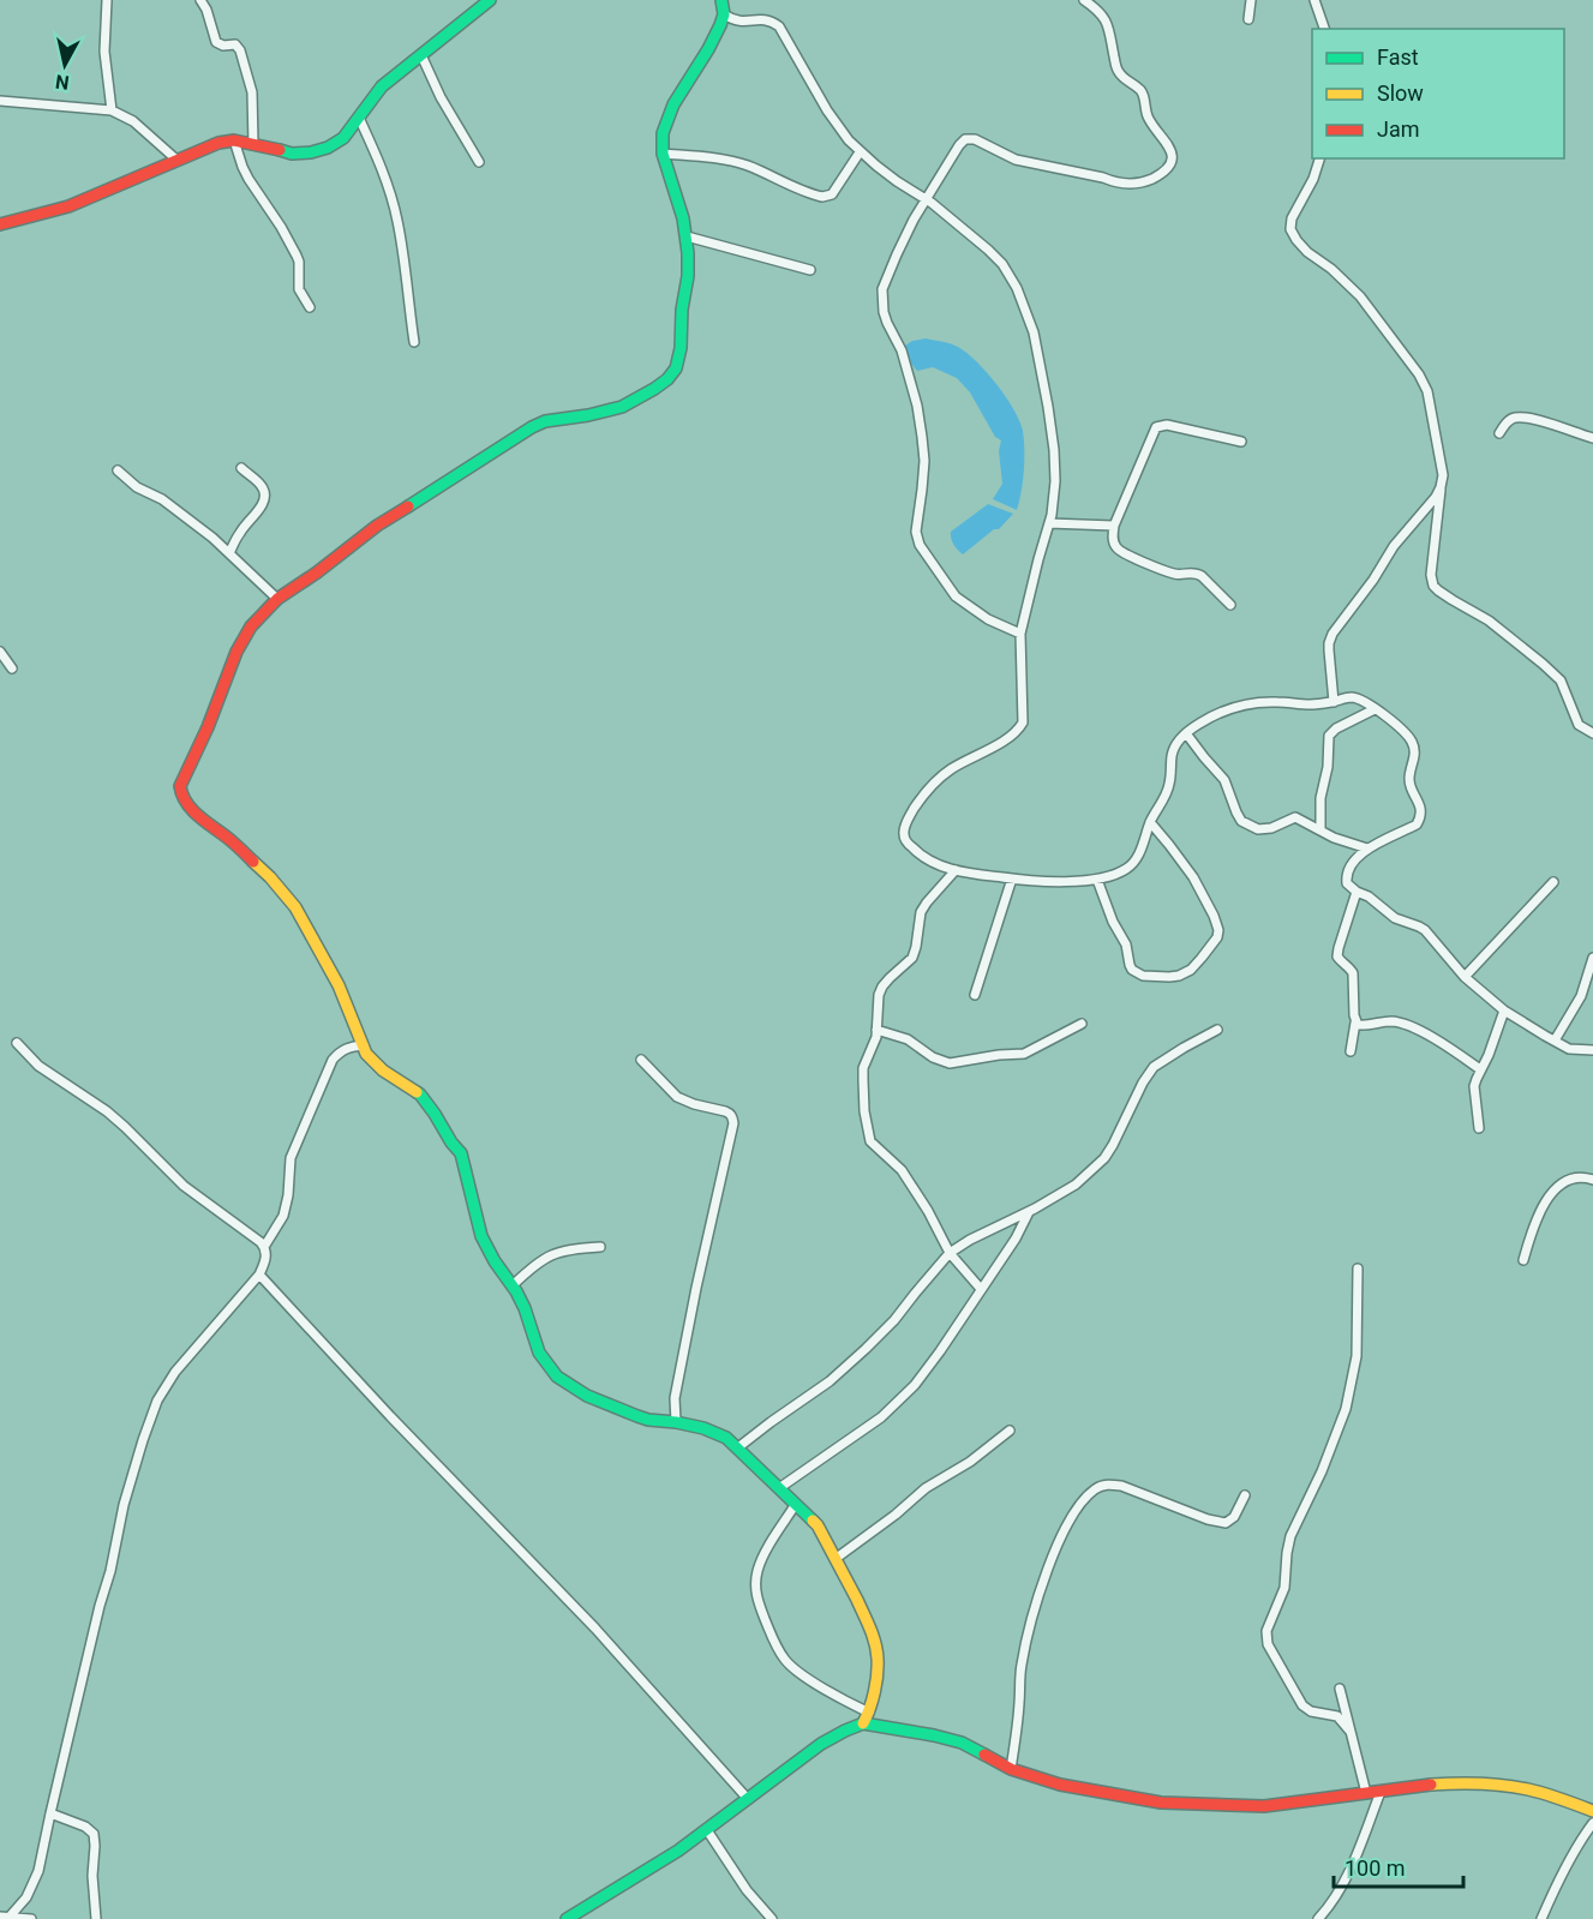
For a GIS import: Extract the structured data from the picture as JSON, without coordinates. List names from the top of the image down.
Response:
{
  "legend": ["Fast", "Slow", "Jam"],
  "scale_bar": "100 m",
  "north": "bottom"
}
